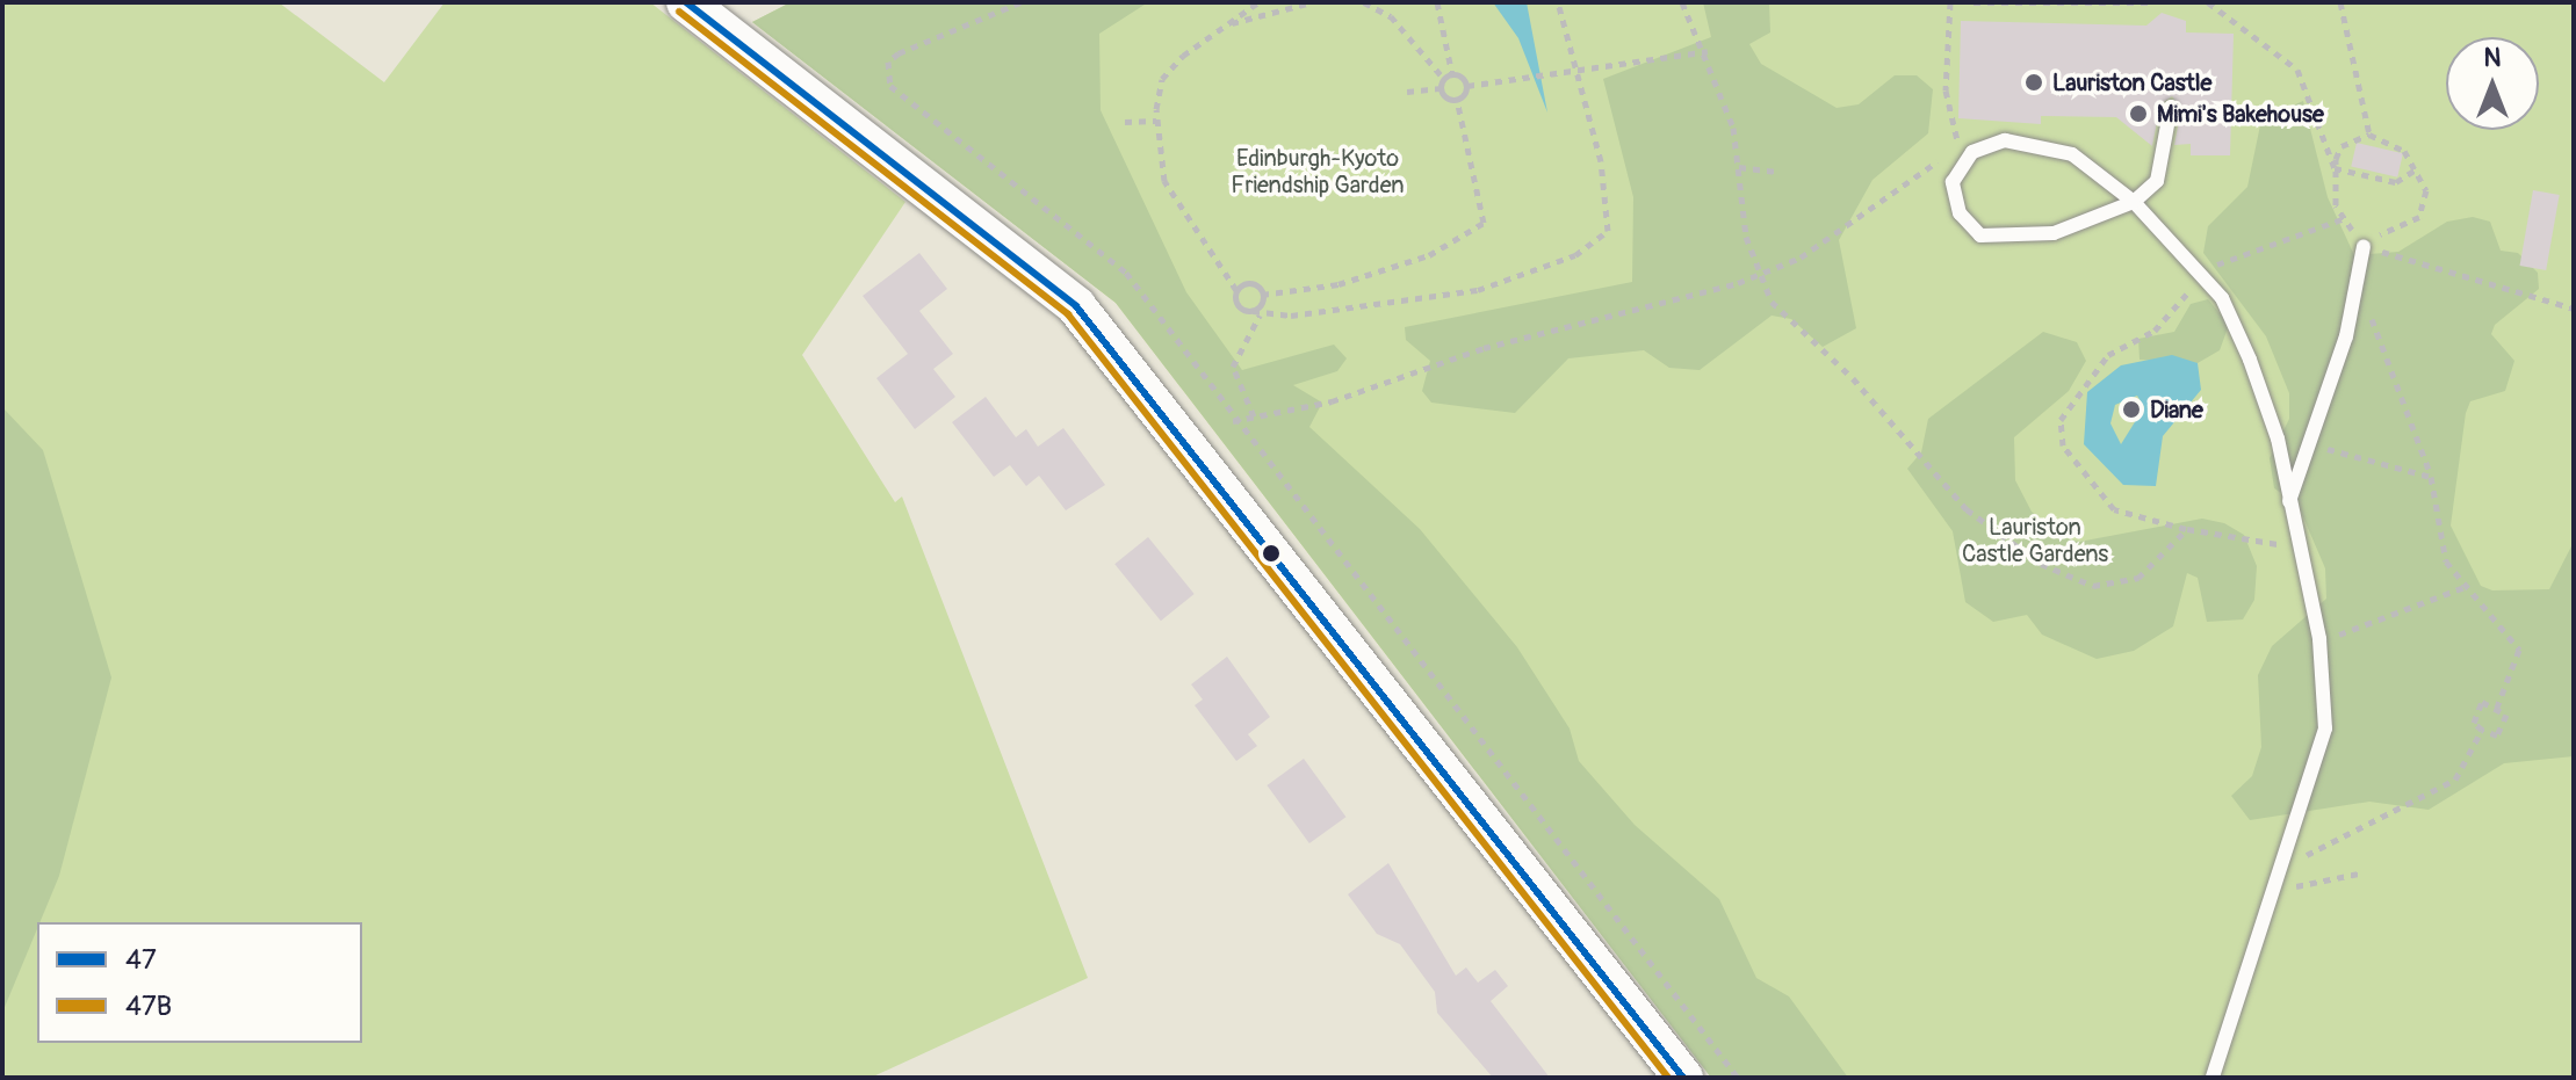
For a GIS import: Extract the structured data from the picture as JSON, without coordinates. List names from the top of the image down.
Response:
{
  "parks": ["Edinburgh-Kyoto Friendship Garden", "Lauriston Castle Gardens"],
  "places": ["Lauriston Castle", "Mimi's Bakehouse", "Diane"],
  "lines": ["transit line 47", "transit line 47B"],
  "legend": ["47", "47B"],
  "north": "top"
}
